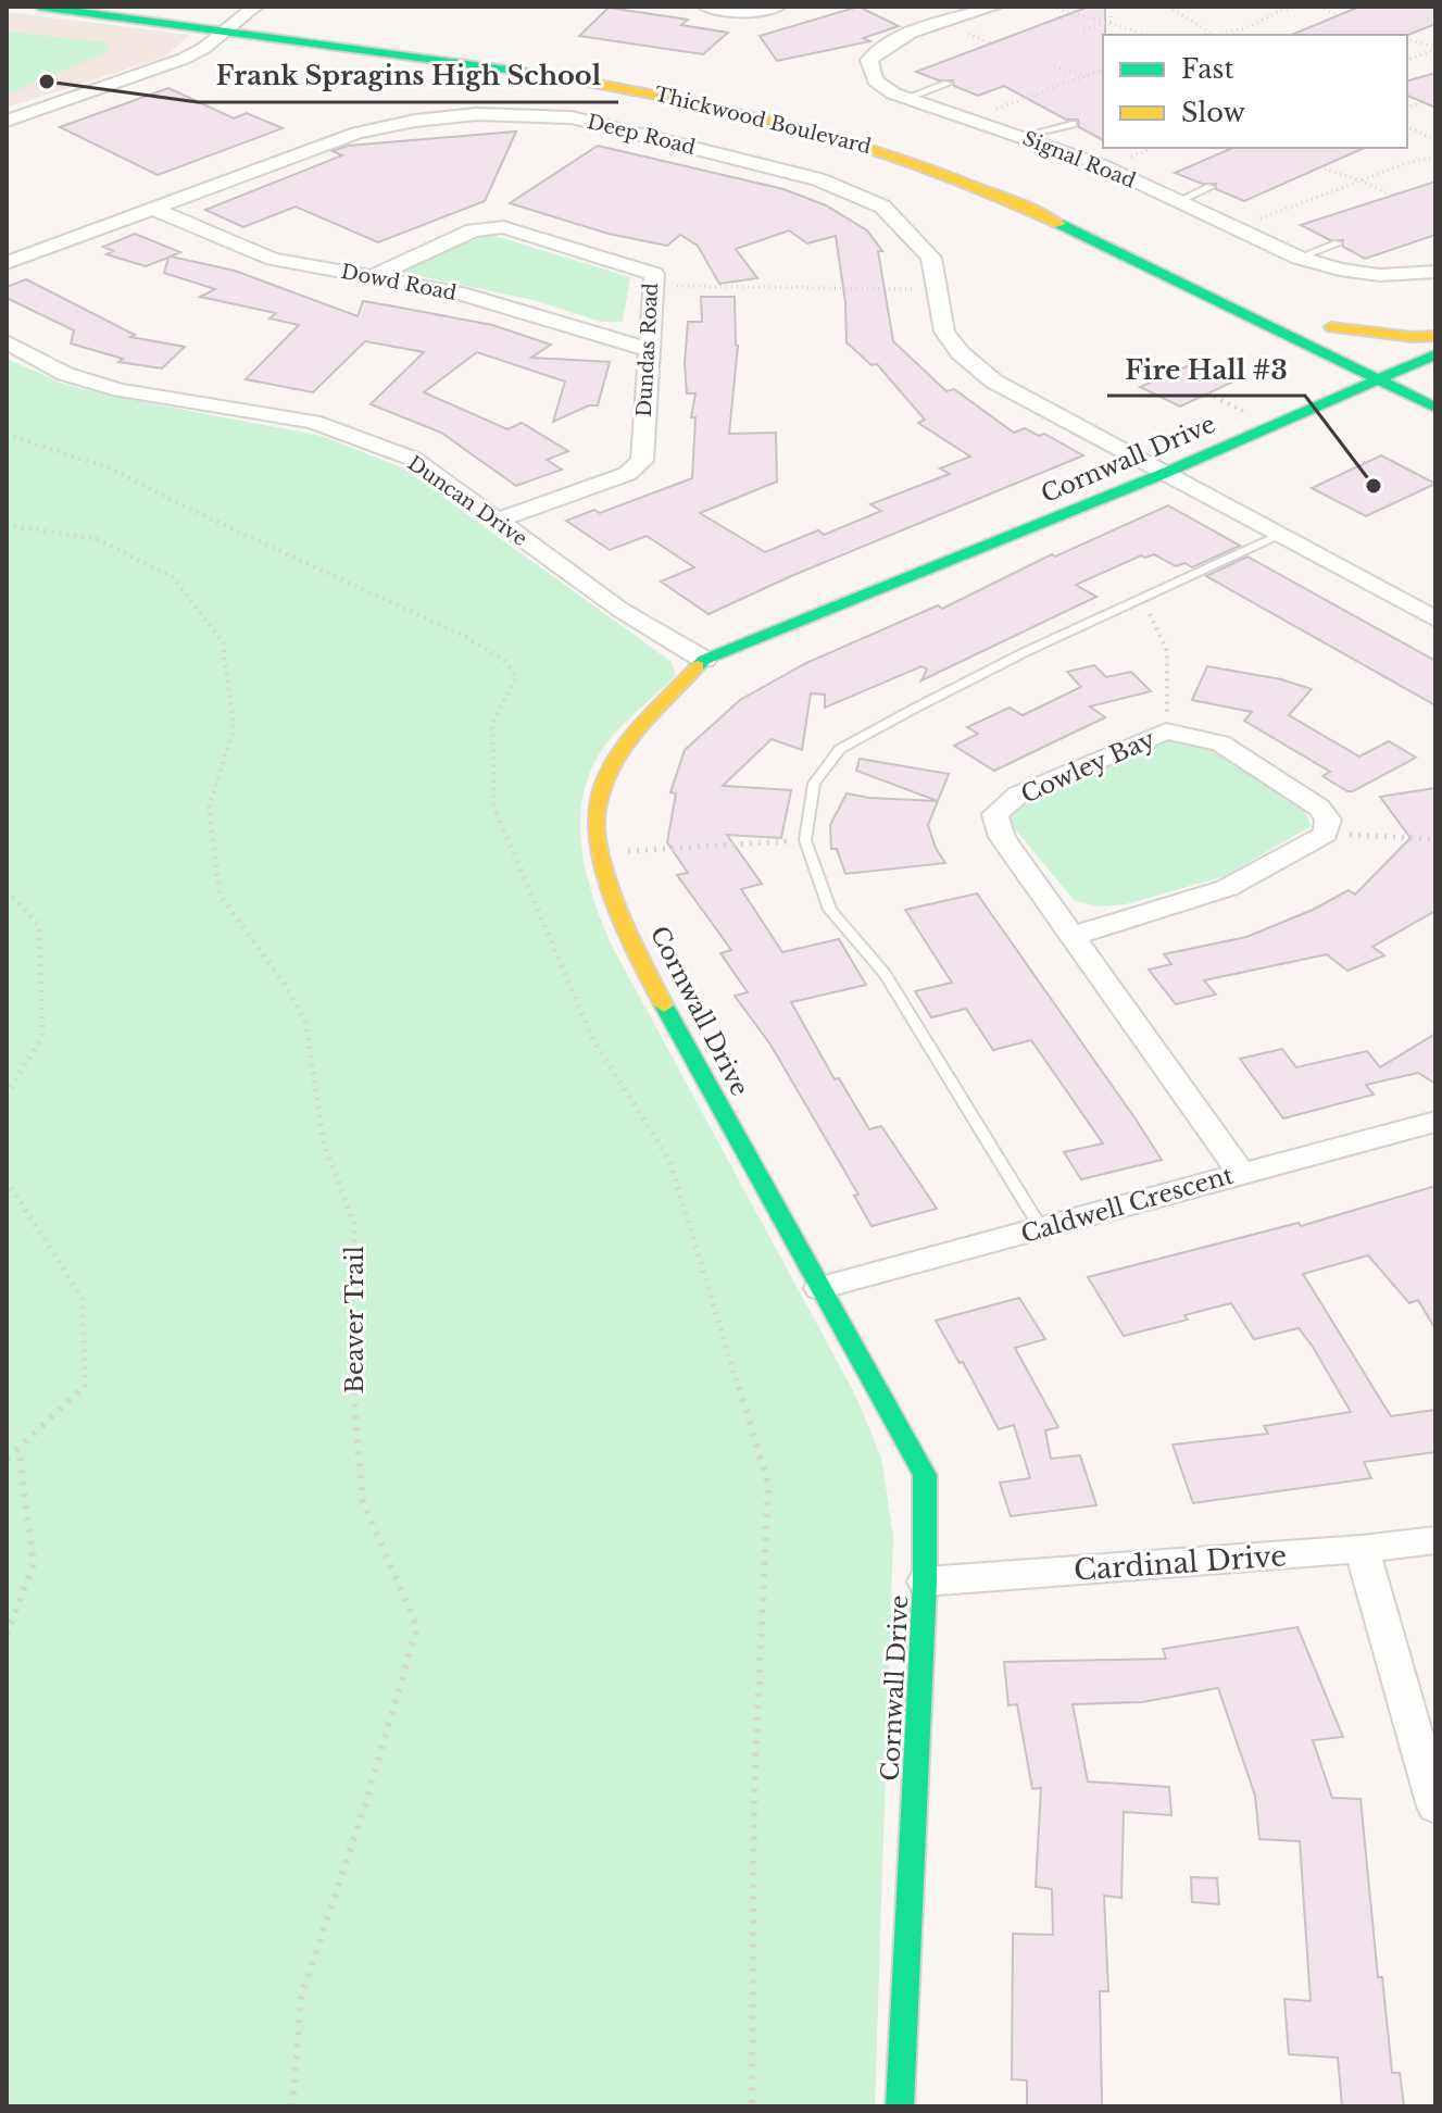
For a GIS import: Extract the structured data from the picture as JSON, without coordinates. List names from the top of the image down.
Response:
{
  "streets": {
    "main road": ["Thickwood Boulevard", "Cornwall Drive"],
    "street": [
      "Deep Road",
      "Signal Road",
      "Dowd Road",
      "Dundas Road",
      "Duncan Drive",
      "Cowley Bay",
      "Caldwell Crescent",
      "Cardinal Drive"
    ],
    "path": ["Beaver Trail"]
  },
  "crossings": [
    ["Thickwood Boulevard", "Cornwall Drive"],
    ["Deep Road", "Dowd Road"],
    ["Deep Road", "Cornwall Drive"],
    ["Dowd Road", "Dundas Road"],
    ["Dundas Road", "Duncan Drive"],
    ["Cornwall Drive", "Duncan Drive"],
    ["Cornwall Drive", "Caldwell Crescent"],
    ["Cornwall Drive", "Cardinal Drive"],
    ["Cowley Bay", "Caldwell Crescent"]
  ],
  "places": ["Frank Spragins High School", "Fire Hall #3"],
  "legend": ["Fast", "Slow"]
}
